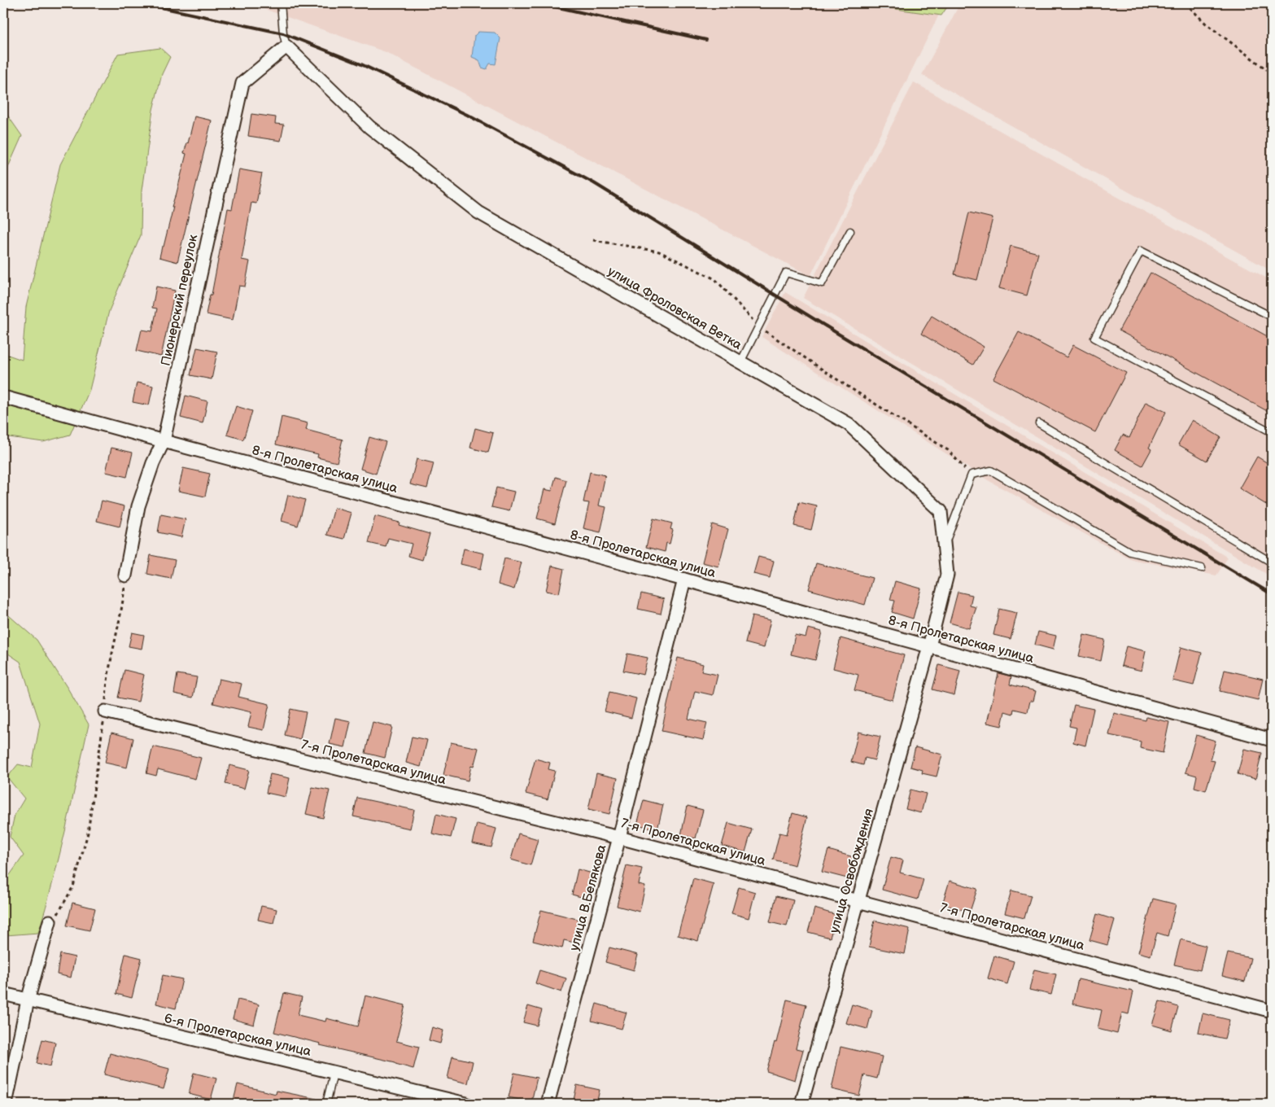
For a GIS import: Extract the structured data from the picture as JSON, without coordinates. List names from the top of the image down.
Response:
{
  "streets": {
    "street": [
      "Пионерский переулок",
      "улица Фроловская Ветка",
      "8-я Пролетарская улица",
      "7-я Пролетарская улица",
      "улица Освобождения",
      "улица В.Белякова",
      "6-я Пролетарская улица"
    ]
  },
  "crossings": [
    ["Пионерский переулок", "улица Фроловская Ветка"],
    ["Пионерский переулок", "8-я Пролетарская улица"],
    ["улица Фроловская Ветка", "8-я Пролетарская улица"],
    ["улица Фроловская Ветка", "улица Освобождения"],
    ["8-я Пролетарская улица", "улица Освобождения"],
    ["8-я Пролетарская улица", "улица В.Белякова"],
    ["7-я Пролетарская улица", "улица Освобождения"],
    ["7-я Пролетарская улица", "улица В.Белякова"]
  ]
}
